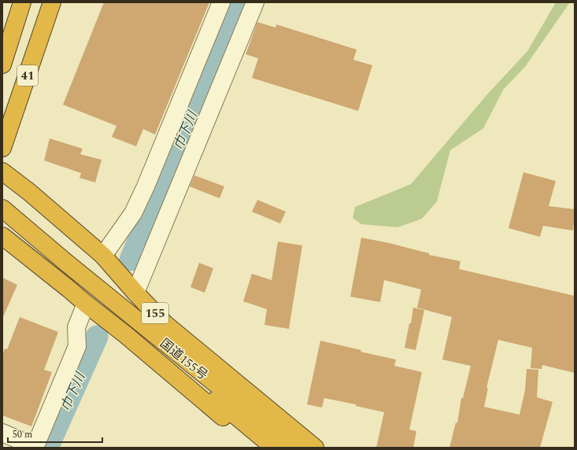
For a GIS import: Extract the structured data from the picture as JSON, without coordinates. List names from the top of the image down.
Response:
{
  "streets": {
    "highway": ["41", "155", "国道155号"]
  },
  "water": ["巾下川"],
  "scale_bar": "50 m"
}
